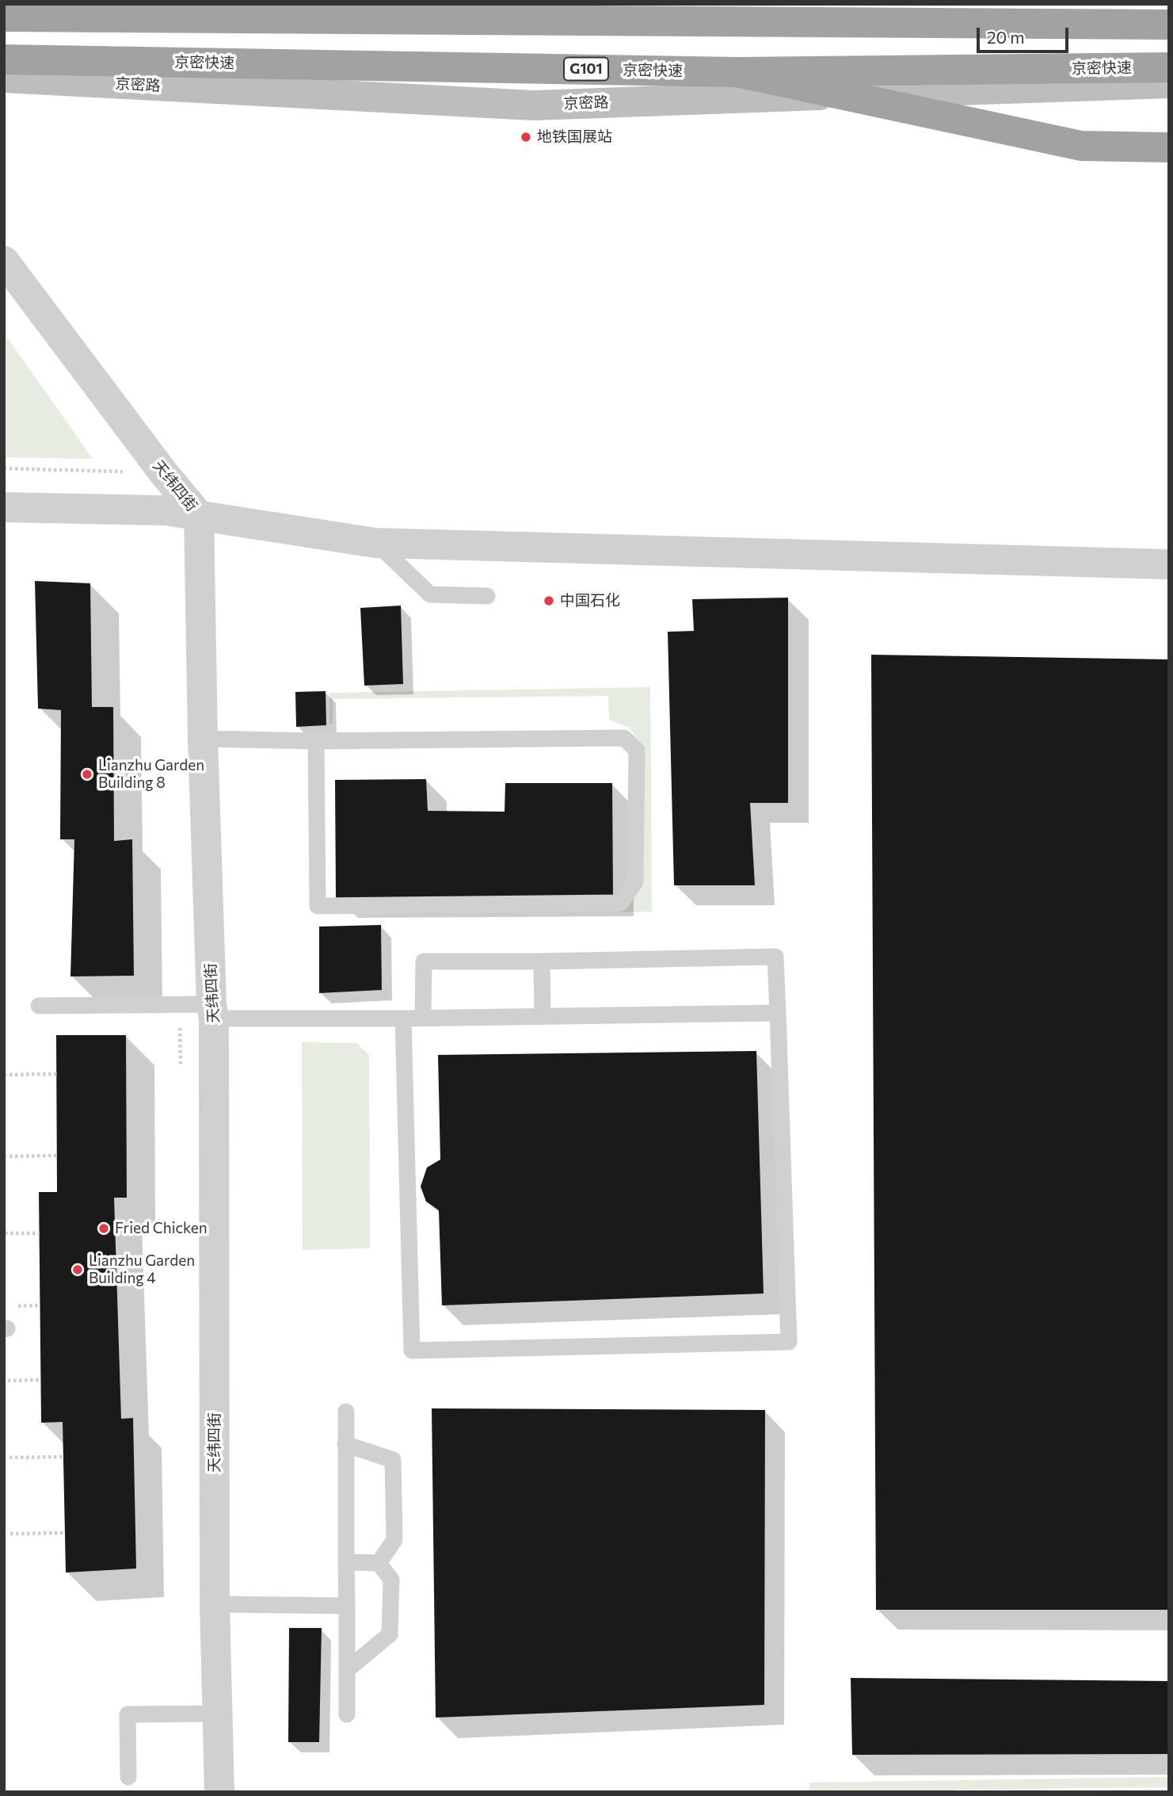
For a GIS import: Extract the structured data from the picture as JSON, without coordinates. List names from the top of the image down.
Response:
{
  "streets": {
    "highway": ["京密快速", "G101"],
    "main road": ["京密路"],
    "street": ["天纬四街"]
  },
  "places": [
    "地铁国展站",
    "中国石化",
    "Lianzhu Garden Building 8",
    "Fried Chicken",
    "Lianzhu Garden Building 4"
  ],
  "scale_bar": "20 m"
}
